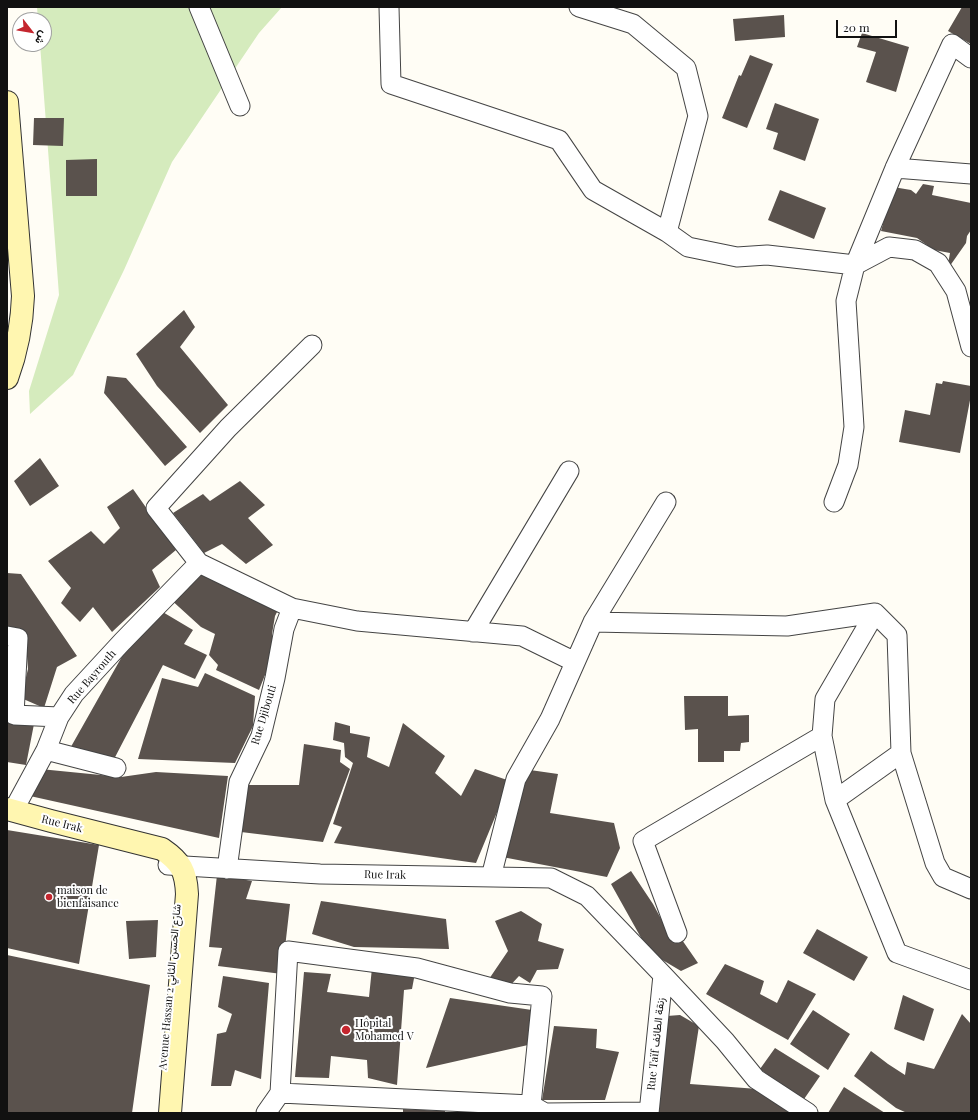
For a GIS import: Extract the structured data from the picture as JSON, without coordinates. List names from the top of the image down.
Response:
{
  "streets": {
    "street": [
      "Rue Bayrouth",
      "Rue Djibouti",
      "Rue Irak",
      "Avenue Hassan 2 شارع الحسن الثاني",
      "Rue Taïf زنقة الطائف"
    ]
  },
  "crossings": [
    ["Rue Bayrouth", "Rue Irak"],
    ["Rue Djibouti", "Rue Irak"],
    ["Rue Irak", "Avenue Hassan 2 شارع الحسن الثاني"],
    ["Rue Irak", "Rue Taïf زنقة الطائف"]
  ],
  "places": ["maison de bienfaisance", "Hôpital Mohamed V"],
  "scale_bar": "20 m",
  "north": "bottom right"
}
